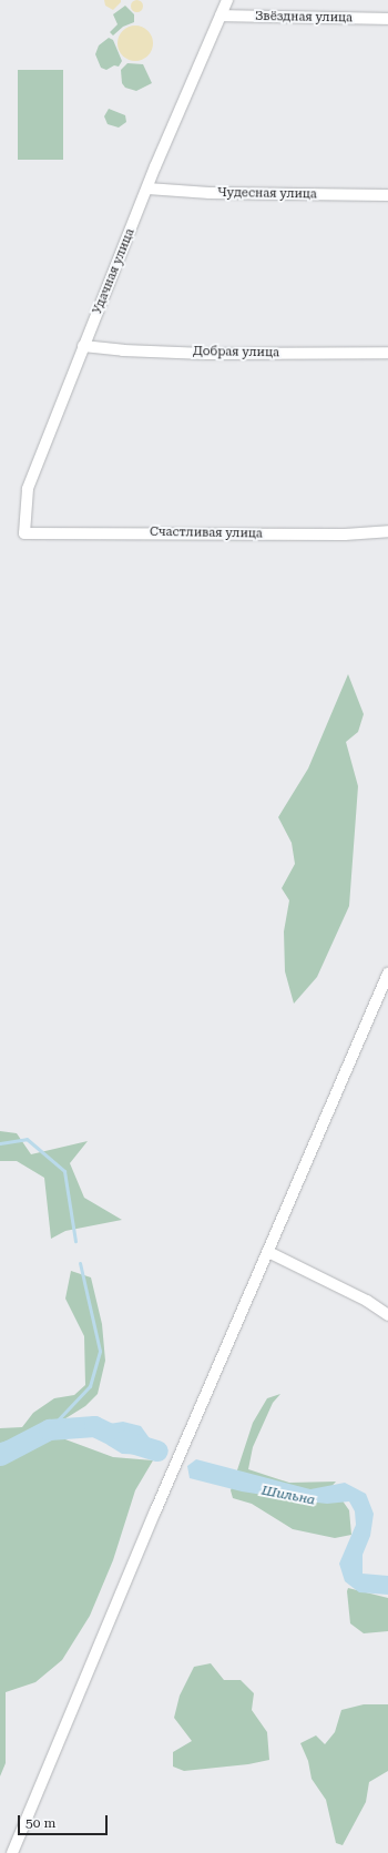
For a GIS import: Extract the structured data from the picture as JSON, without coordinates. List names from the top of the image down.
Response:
{
  "streets": {
    "street": [
      "Звёздная улица",
      "Чудесная улица",
      "Удачная улица",
      "Добрая улица",
      "Счастливая улица"
    ]
  },
  "crossings": [
    ["Звёздная улица", "Удачная улица"],
    ["Чудесная улица", "Удачная улица"],
    ["Удачная улица", "Добрая улица"],
    ["Удачная улица", "Счастливая улица"]
  ],
  "water": ["Шильна"],
  "scale_bar": "50 m"
}
